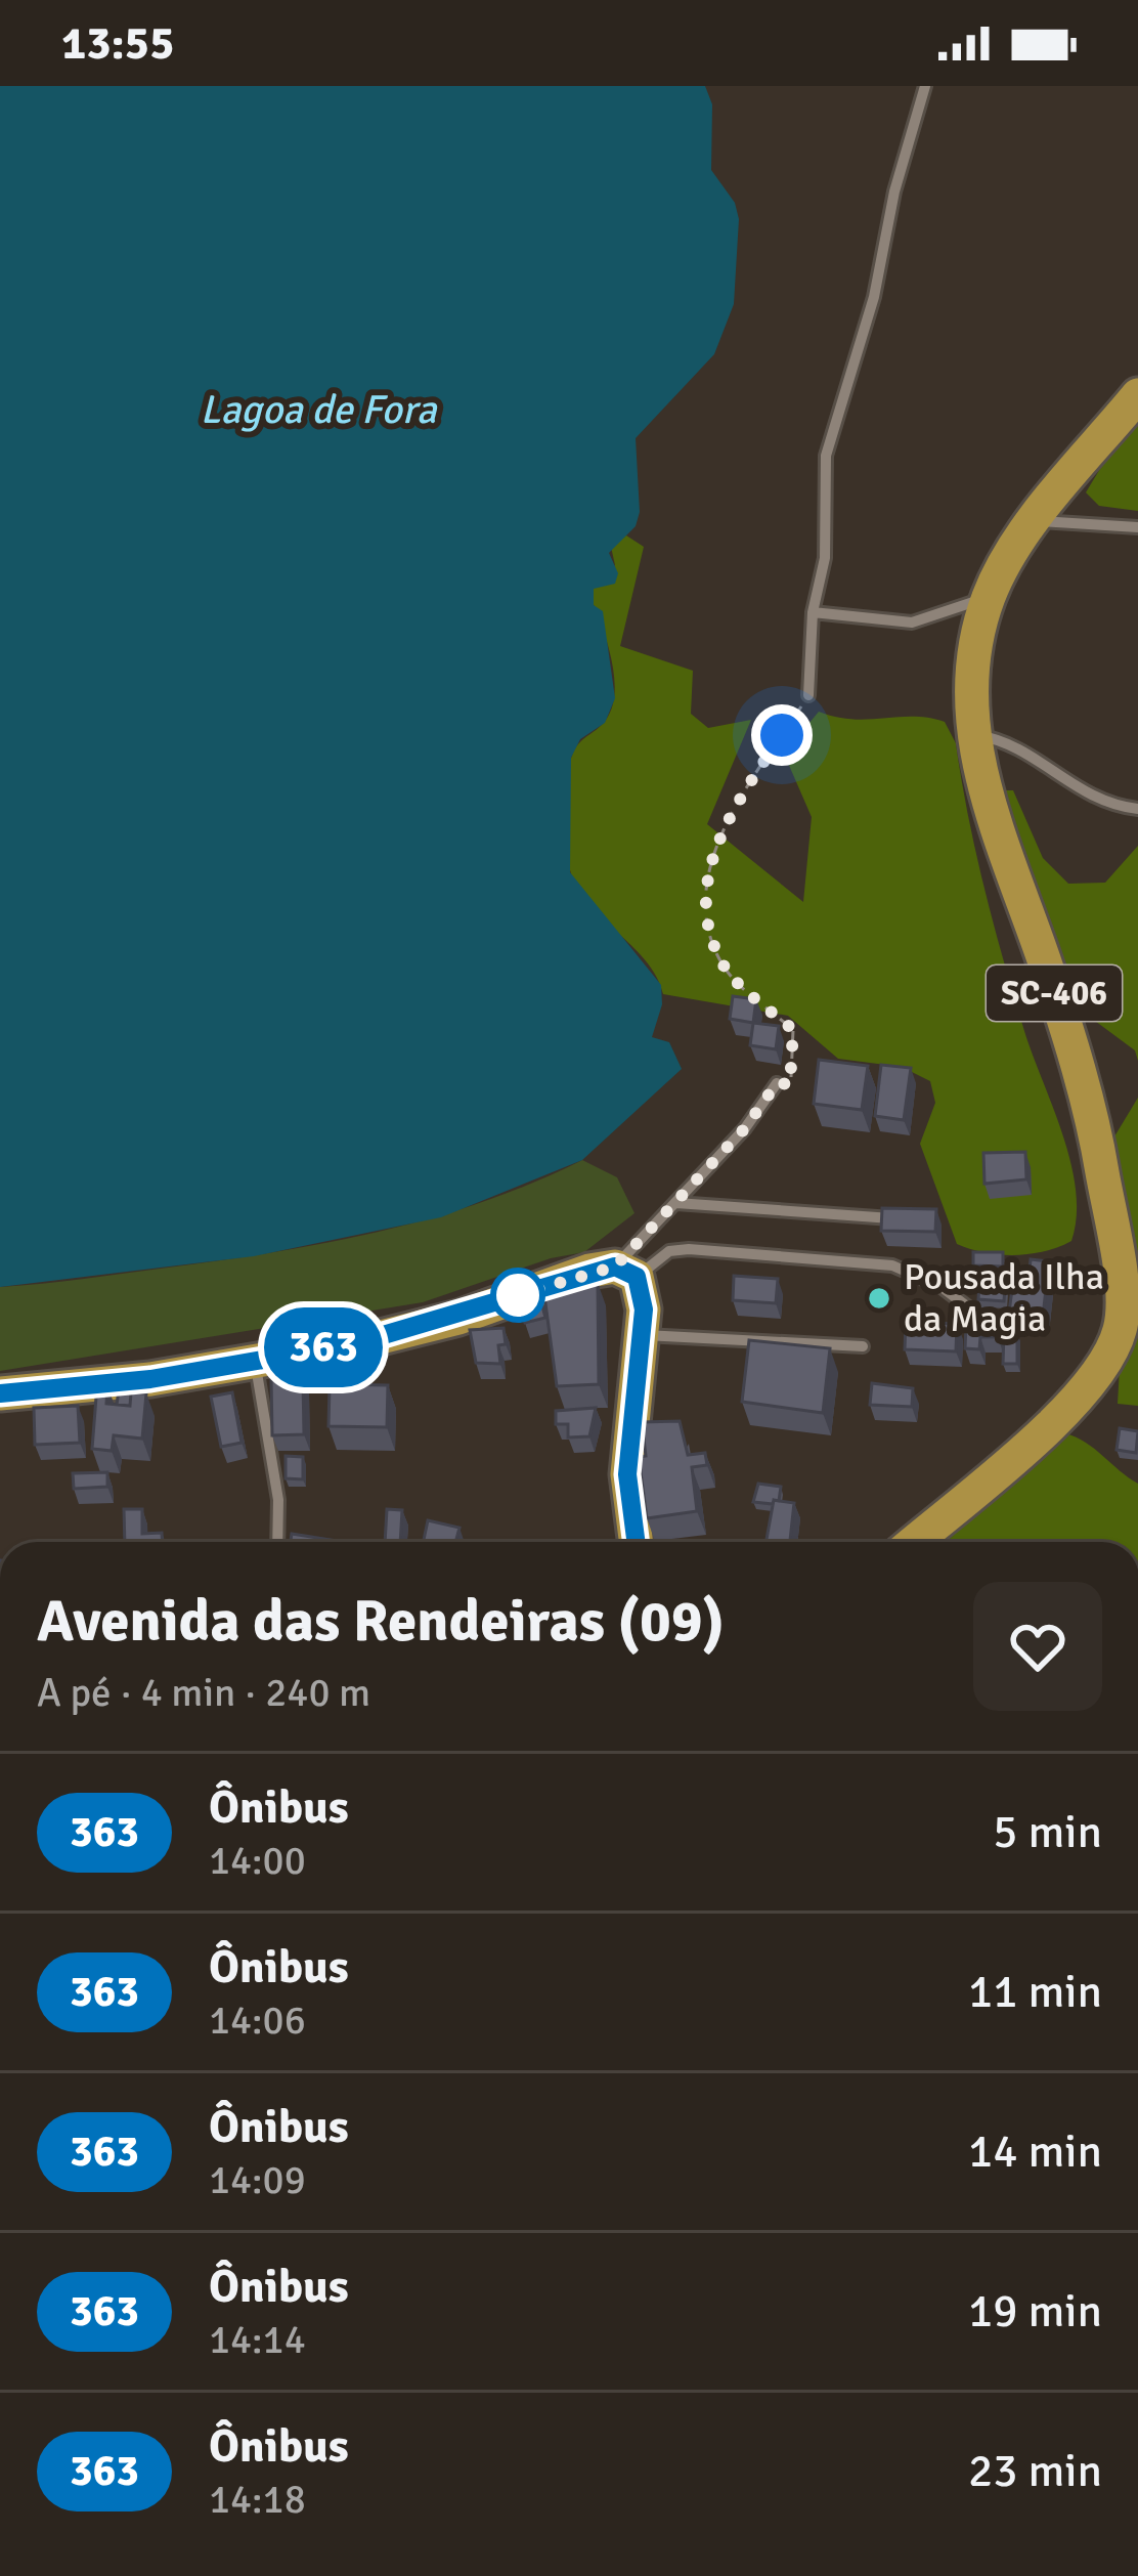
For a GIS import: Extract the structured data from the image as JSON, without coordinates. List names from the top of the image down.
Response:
{
  "streets": {
    "main road": ["SC-406"]
  },
  "water": ["Lagoa de Fora"],
  "places": ["Pousada Ilha da Magia"],
  "lines": ["bus line 363"],
  "page": {
    "status": "13:55",
    "on_map": "363",
    "heading": ["Avenida das Rendeiras (09)", "A pé · 4 min · 240 m"],
    "list": [
      {
        "mark": "363",
        "name": "Ônibus",
        "note": "14:00",
        "value": "5 min"
      },
      {
        "mark": "363",
        "name": "Ônibus",
        "note": "14:06",
        "value": "11 min"
      },
      {
        "mark": "363",
        "name": "Ônibus",
        "note": "14:09",
        "value": "14 min"
      },
      {
        "mark": "363",
        "name": "Ônibus",
        "note": "14:14",
        "value": "19 min"
      },
      {
        "mark": "363",
        "name": "Ônibus",
        "note": "14:18",
        "value": "23 min"
      }
    ]
  }
}
